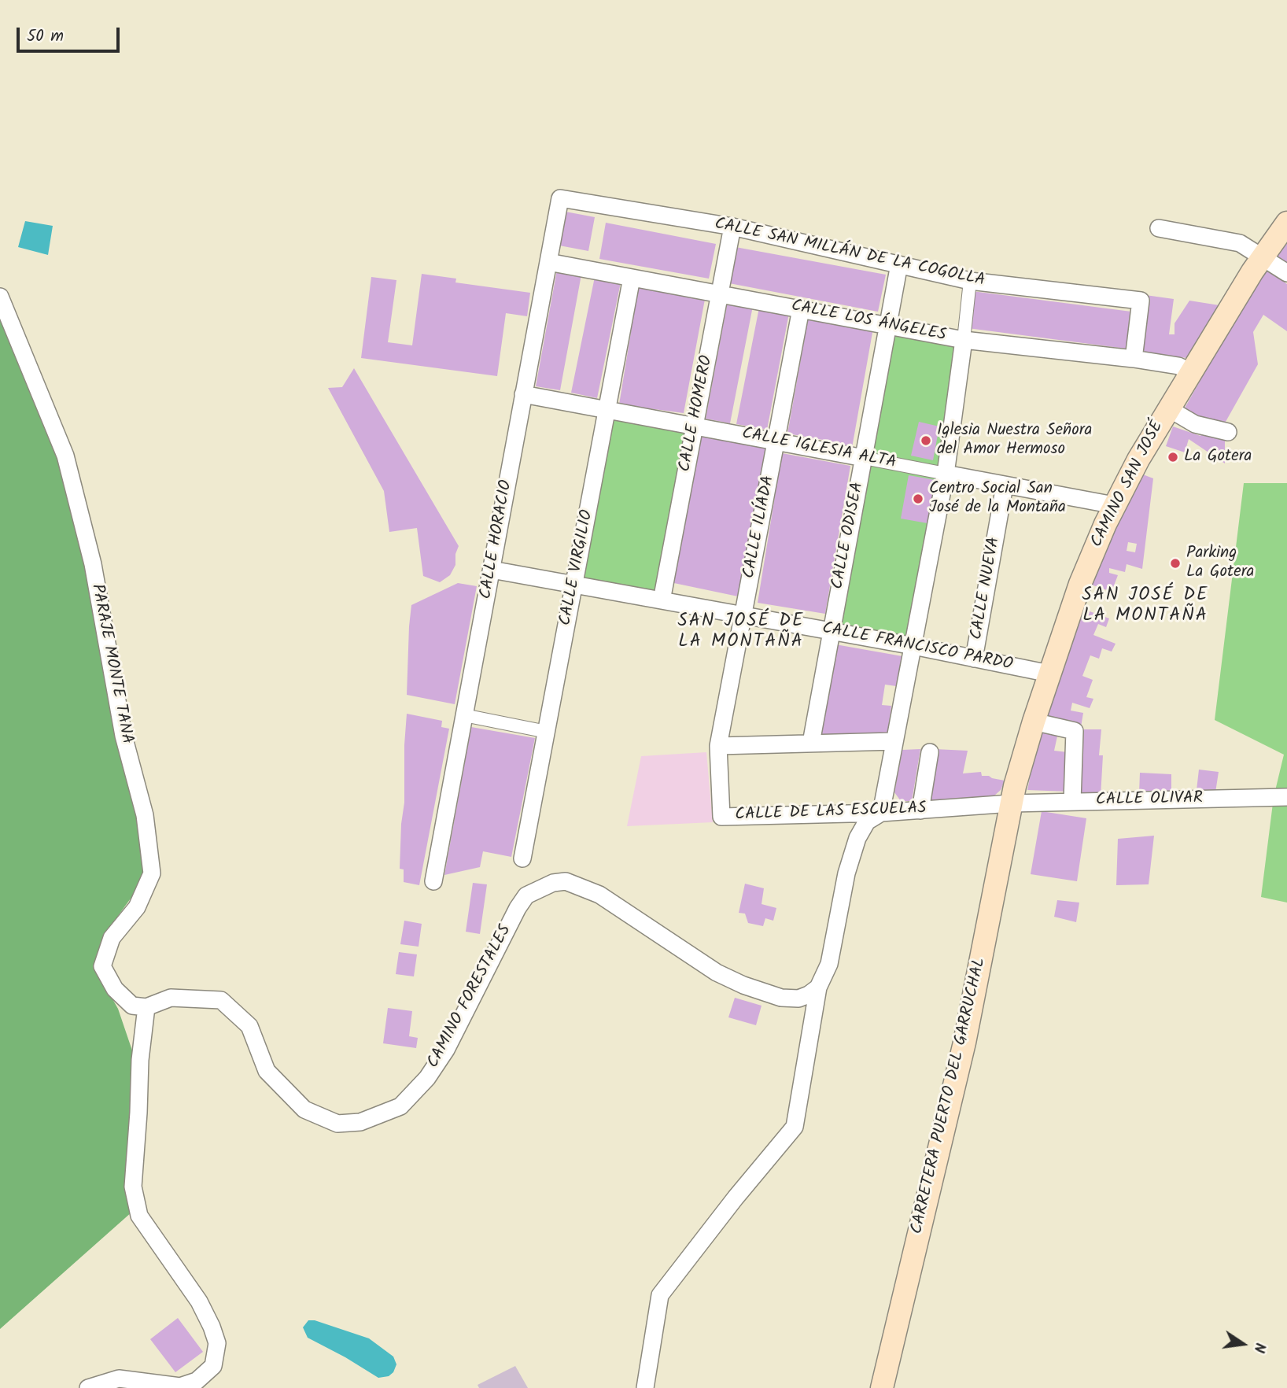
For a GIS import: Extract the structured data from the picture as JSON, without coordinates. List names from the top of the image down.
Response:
{
  "streets": {
    "main road": ["CAMINO SAN JOSÉ", "CARRETERA PUERTO DEL GARRUCHAL"],
    "street": [
      "CALLE SAN MILLÁN DE LA COGOLLA",
      "CALLE LOS ÁNGELES",
      "CALLE HOMERO",
      "CALLE IGLESIA ALTA",
      "CALLE ILÍADA",
      "CALLE ODISEA",
      "CALLE HORACIO",
      "CALLE VIRGILIO",
      "CALLE NUEVA",
      "CALLE FRANCISCO PARDO",
      "PARAJE MONTE TANA",
      "CALLE OLIVAR",
      "CALLE DE LAS ESCUELAS",
      "CAMINO FORESTALES"
    ]
  },
  "crossings": [
    ["CALLE SAN MILLÁN DE LA COGOLLA", "CALLE LOS ÁNGELES"],
    ["CALLE SAN MILLÁN DE LA COGOLLA", "CALLE HOMERO"],
    ["CALLE SAN MILLÁN DE LA COGOLLA", "CALLE ODISEA"],
    ["CALLE SAN MILLÁN DE LA COGOLLA", "CALLE HORACIO"],
    ["CALLE LOS ÁNGELES", "CALLE HOMERO"],
    ["CALLE LOS ÁNGELES", "CAMINO SAN JOSÉ"],
    ["CALLE LOS ÁNGELES", "CALLE ILÍADA"],
    ["CALLE LOS ÁNGELES", "CALLE ODISEA"],
    ["CALLE LOS ÁNGELES", "CALLE HORACIO"],
    ["CALLE LOS ÁNGELES", "CALLE VIRGILIO"],
    ["CALLE HOMERO", "CALLE IGLESIA ALTA"],
    ["CALLE HOMERO", "CALLE FRANCISCO PARDO"],
    ["CALLE IGLESIA ALTA", "CAMINO SAN JOSÉ"],
    ["CALLE IGLESIA ALTA", "CALLE ILÍADA"],
    ["CALLE IGLESIA ALTA", "CALLE ODISEA"],
    ["CALLE IGLESIA ALTA", "CALLE HORACIO"],
    ["CALLE IGLESIA ALTA", "CALLE VIRGILIO"],
    ["CALLE IGLESIA ALTA", "CALLE NUEVA"],
    ["CAMINO SAN JOSÉ", "CALLE FRANCISCO PARDO"],
    ["CAMINO SAN JOSÉ", "CALLE OLIVAR"],
    ["CAMINO SAN JOSÉ", "CALLE DE LAS ESCUELAS"],
    ["CAMINO SAN JOSÉ", "CARRETERA PUERTO DEL GARRUCHAL"],
    ["CALLE ILÍADA", "CALLE FRANCISCO PARDO"],
    ["CALLE ILÍADA", "CALLE DE LAS ESCUELAS"],
    ["CALLE ODISEA", "CALLE FRANCISCO PARDO"],
    ["CALLE HORACIO", "CALLE FRANCISCO PARDO"],
    ["CALLE VIRGILIO", "CALLE FRANCISCO PARDO"],
    ["CALLE NUEVA", "CALLE FRANCISCO PARDO"],
    ["PARAJE MONTE TANA", "CAMINO FORESTALES"],
    ["CALLE OLIVAR", "CALLE DE LAS ESCUELAS"],
    ["CALLE OLIVAR", "CARRETERA PUERTO DEL GARRUCHAL"],
    ["CALLE DE LAS ESCUELAS", "CARRETERA PUERTO DEL GARRUCHAL"]
  ],
  "districts": ["SAN JOSÉ DE LA MONTAÑA", "SAN JOSÉ DE LA MONTAÑA"],
  "places": [
    "Iglesia Nuestra Señora del Amor Hermoso",
    "La Gotera",
    "Centro Social San José de la Montaña",
    "Parking La Gotera"
  ],
  "scale_bar": "50 m",
  "north": "right"
}
